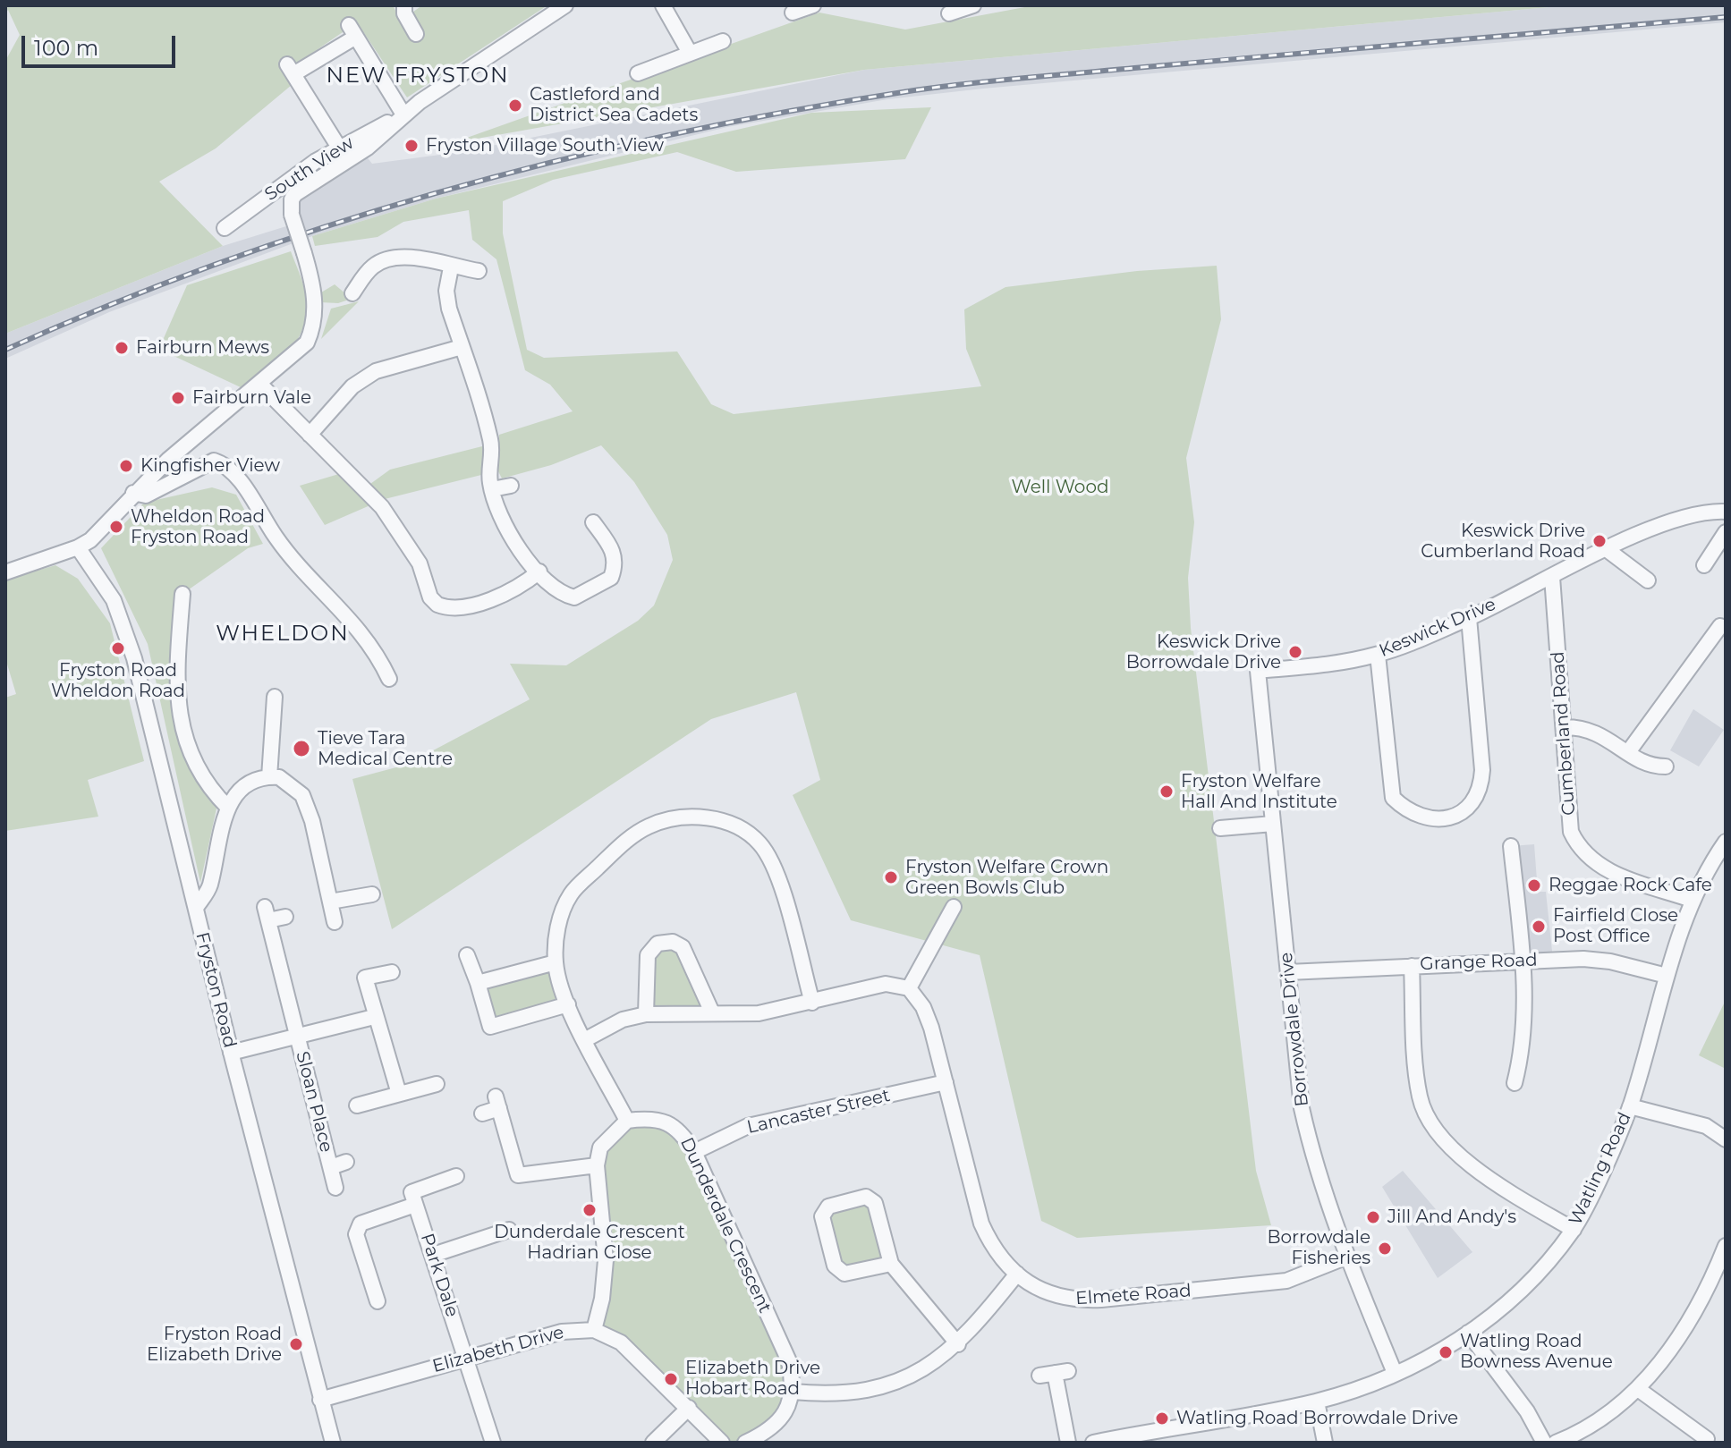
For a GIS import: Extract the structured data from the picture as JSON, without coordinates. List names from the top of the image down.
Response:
{
  "streets": {
    "street": [
      "South View",
      "Keswick Drive",
      "Cumberland Road",
      "Grange Road",
      "Fryston Road",
      "Borrowdale Drive",
      "Sloan Place",
      "Lancaster Street",
      "Watling Road",
      "Dunderdale Crescent",
      "Park Dale",
      "Elmete Road",
      "Elizabeth Drive"
    ]
  },
  "crossings": [
    ["Keswick Drive", "Cumberland Road"],
    ["Keswick Drive", "Borrowdale Drive"],
    ["Cumberland Road", "Watling Road"],
    ["Grange Road", "Borrowdale Drive"],
    ["Grange Road", "Watling Road"],
    ["Fryston Road", "Sloan Place"],
    ["Fryston Road", "Elizabeth Drive"],
    ["Borrowdale Drive", "Watling Road"],
    ["Borrowdale Drive", "Elmete Road"],
    ["Lancaster Street", "Dunderdale Crescent"],
    ["Lancaster Street", "Elmete Road"],
    ["Park Dale", "Elizabeth Drive"]
  ],
  "districts": ["NEW FRYSTON", "WHELDON"],
  "parks": ["Well Wood"],
  "places": [
    "Castleford and District Sea Cadets",
    "Fryston Village South View",
    "Fairburn Mews",
    "Fairburn Vale",
    "Kingfisher View",
    "Wheldon Road Fryston Road",
    "Keswick Drive Cumberland Road",
    "Fryston Road Wheldon Road",
    "Keswick Drive Borrowdale Drive",
    "Tieve Tara Medical Centre",
    "Fryston Welfare Hall And Institute",
    "Fryston Welfare Crown Green Bowls Club",
    "Reggae Rock Cafe",
    "Fairfield Close Post Office",
    "Dunderdale Crescent Hadrian Close",
    "Jill And Andy's",
    "Borrowdale Fisheries",
    "Fryston Road Elizabeth Drive",
    "Watling Road Bowness Avenue",
    "Elizabeth Drive Hobart Road",
    "Watling Road Borrowdale Drive"
  ],
  "scale_bar": "100 m"
}
